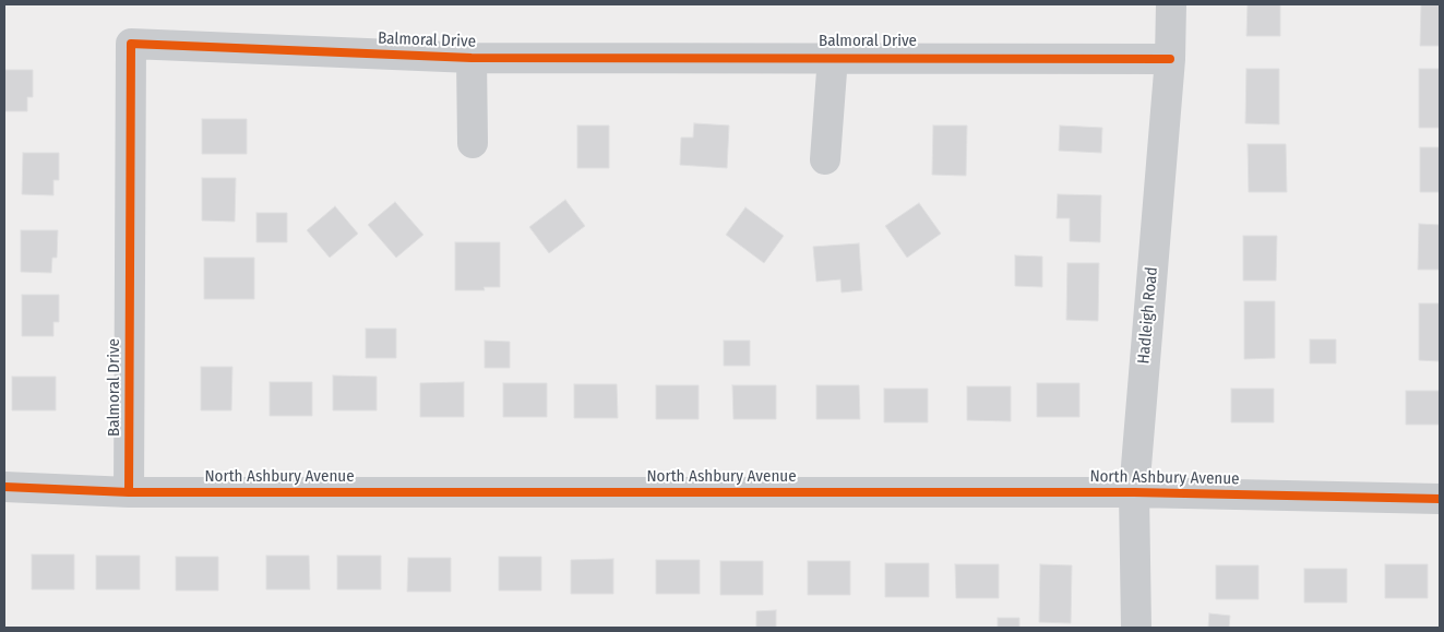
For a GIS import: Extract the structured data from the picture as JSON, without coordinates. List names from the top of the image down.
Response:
{
  "streets": {
    "street": ["Balmoral Drive", "Hadleigh Road", "North Ashbury Avenue"]
  },
  "crossings": [
    ["Balmoral Drive", "Hadleigh Road"],
    ["Balmoral Drive", "North Ashbury Avenue"],
    ["Hadleigh Road", "North Ashbury Avenue"]
  ]
}
